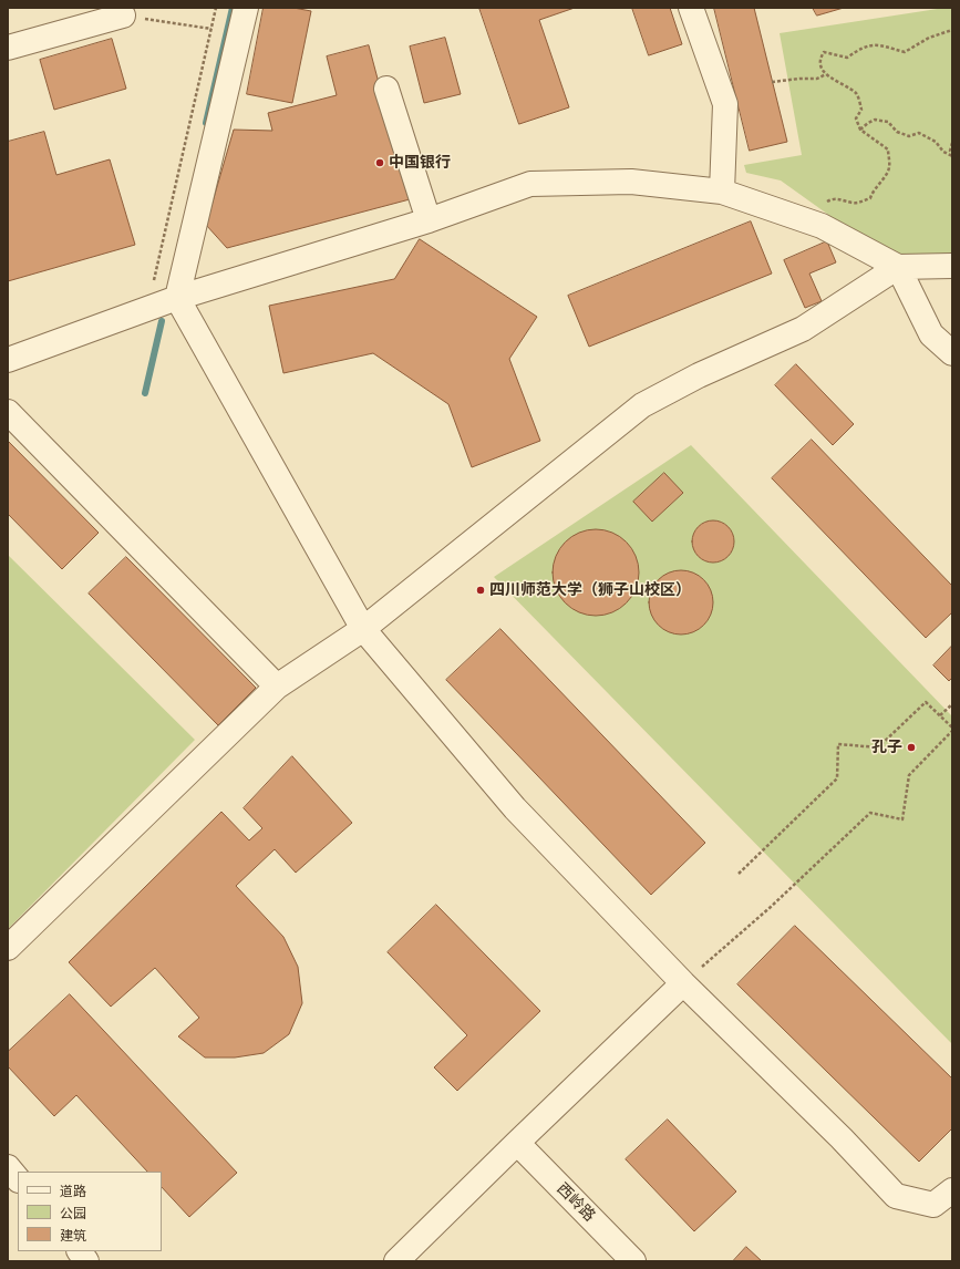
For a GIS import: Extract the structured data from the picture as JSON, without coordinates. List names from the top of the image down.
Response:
{
  "streets": {
    "street": ["西岭路"]
  },
  "places": ["中国银行", "四川师范大学（狮子山校区）", "孔子"],
  "legend": ["道路", "公园", "建筑"]
}
